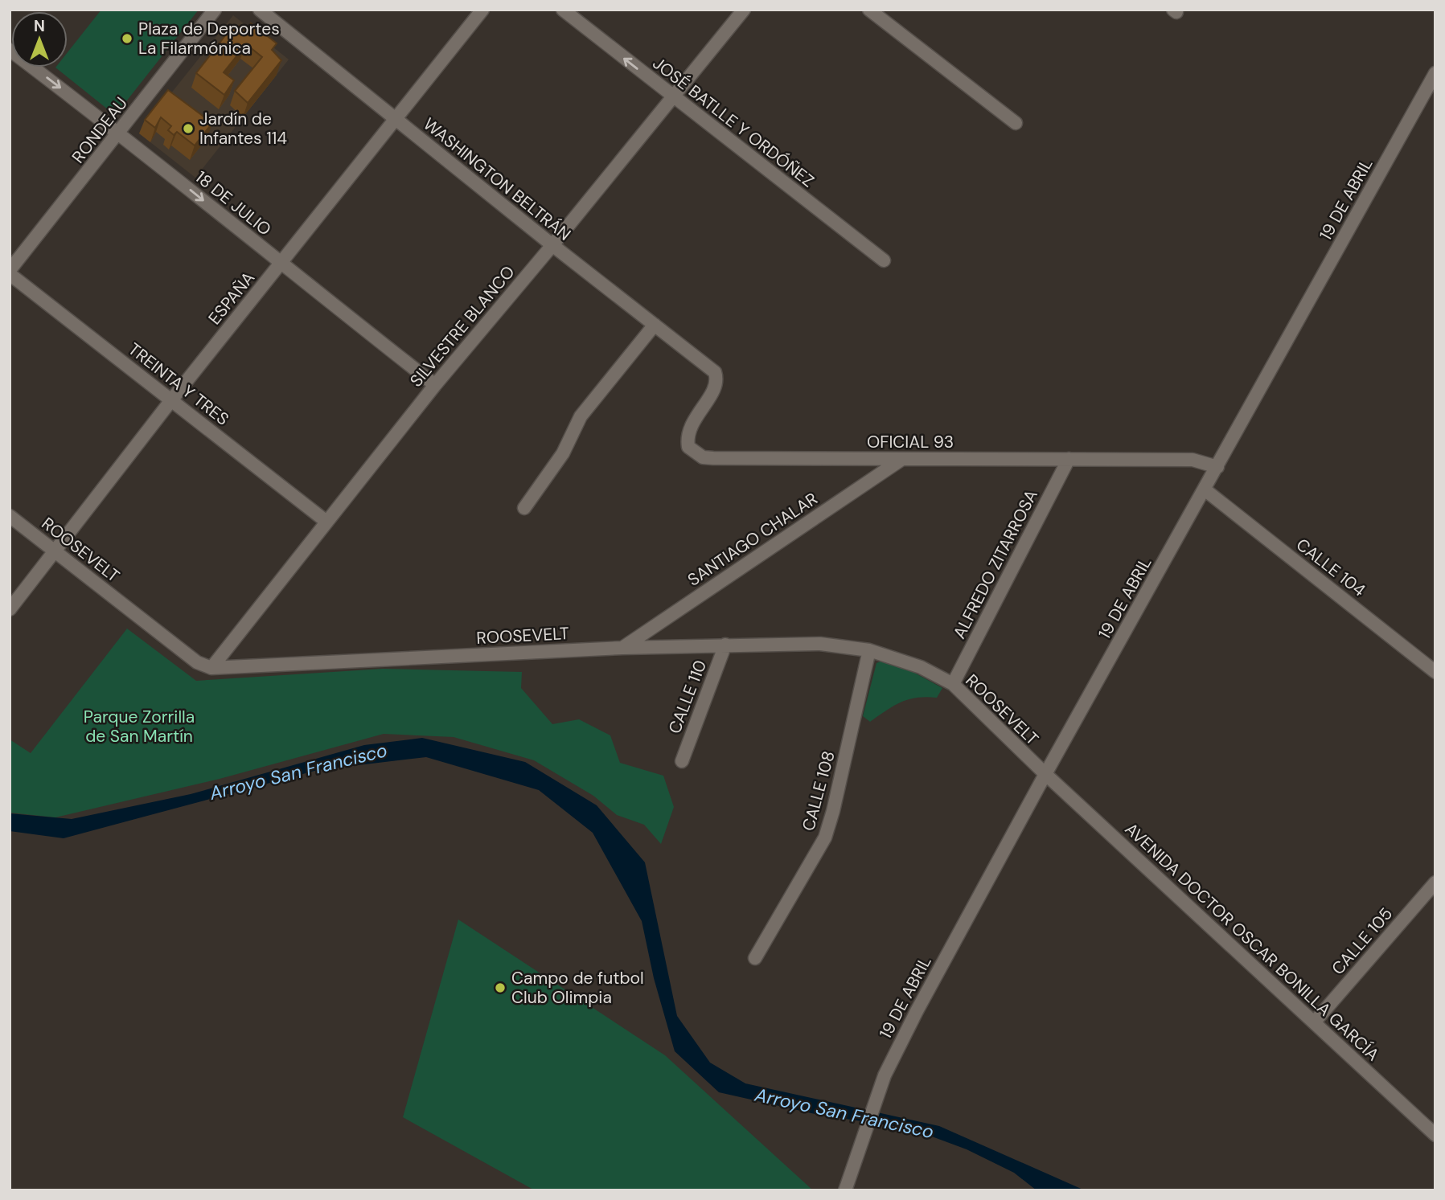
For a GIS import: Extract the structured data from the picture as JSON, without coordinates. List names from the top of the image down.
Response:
{
  "streets": {
    "street": [
      "JOSÉ BATLLE Y ORDÓÑEZ",
      "RONDEAU",
      "WASHINGTON BELTRÁN",
      "19 DE ABRIL",
      "18 DE JULIO",
      "ESPAÑA",
      "SILVESTRE BLANCO",
      "TREINTA Y TRES",
      "OFICIAL 93",
      "SANTIAGO CHALAR",
      "ROOSEVELT",
      "ALFREDO ZITARROSA",
      "CALLE 104",
      "CALLE 110",
      "CALLE 108",
      "CALLE 105",
      "AVENIDA DOCTOR OSCAR BONILLA GARCÍA"
    ]
  },
  "crossings": [
    ["JOSÉ BATLLE Y ORDÓÑEZ", "SILVESTRE BLANCO"],
    ["RONDEAU", "18 DE JULIO"],
    ["WASHINGTON BELTRÁN", "ESPAÑA"],
    ["WASHINGTON BELTRÁN", "SILVESTRE BLANCO"],
    ["WASHINGTON BELTRÁN", "OFICIAL 93"],
    ["19 DE ABRIL", "OFICIAL 93"],
    ["19 DE ABRIL", "ROOSEVELT"],
    ["19 DE ABRIL", "CALLE 104"],
    ["19 DE ABRIL", "AVENIDA DOCTOR OSCAR BONILLA GARCÍA"],
    ["18 DE JULIO", "ESPAÑA"],
    ["18 DE JULIO", "SILVESTRE BLANCO"],
    ["ESPAÑA", "TREINTA Y TRES"],
    ["ESPAÑA", "ROOSEVELT"],
    ["SILVESTRE BLANCO", "TREINTA Y TRES"],
    ["SILVESTRE BLANCO", "ROOSEVELT"],
    ["OFICIAL 93", "SANTIAGO CHALAR"],
    ["OFICIAL 93", "ALFREDO ZITARROSA"],
    ["SANTIAGO CHALAR", "ROOSEVELT"],
    ["ROOSEVELT", "ALFREDO ZITARROSA"],
    ["ROOSEVELT", "CALLE 110"],
    ["ROOSEVELT", "CALLE 108"],
    ["ROOSEVELT", "AVENIDA DOCTOR OSCAR BONILLA GARCÍA"],
    ["CALLE 105", "AVENIDA DOCTOR OSCAR BONILLA GARCÍA"]
  ],
  "one_way": ["18 DE JULIO"],
  "water": ["Arroyo San Francisco"],
  "parks": ["Parque Zorrilla de San Martín"],
  "places": ["Plaza de Deportes La Filarmónica", "Jardín de Infantes 114", "Campo de futbol Club Olimpia"],
  "north": "top"
}
